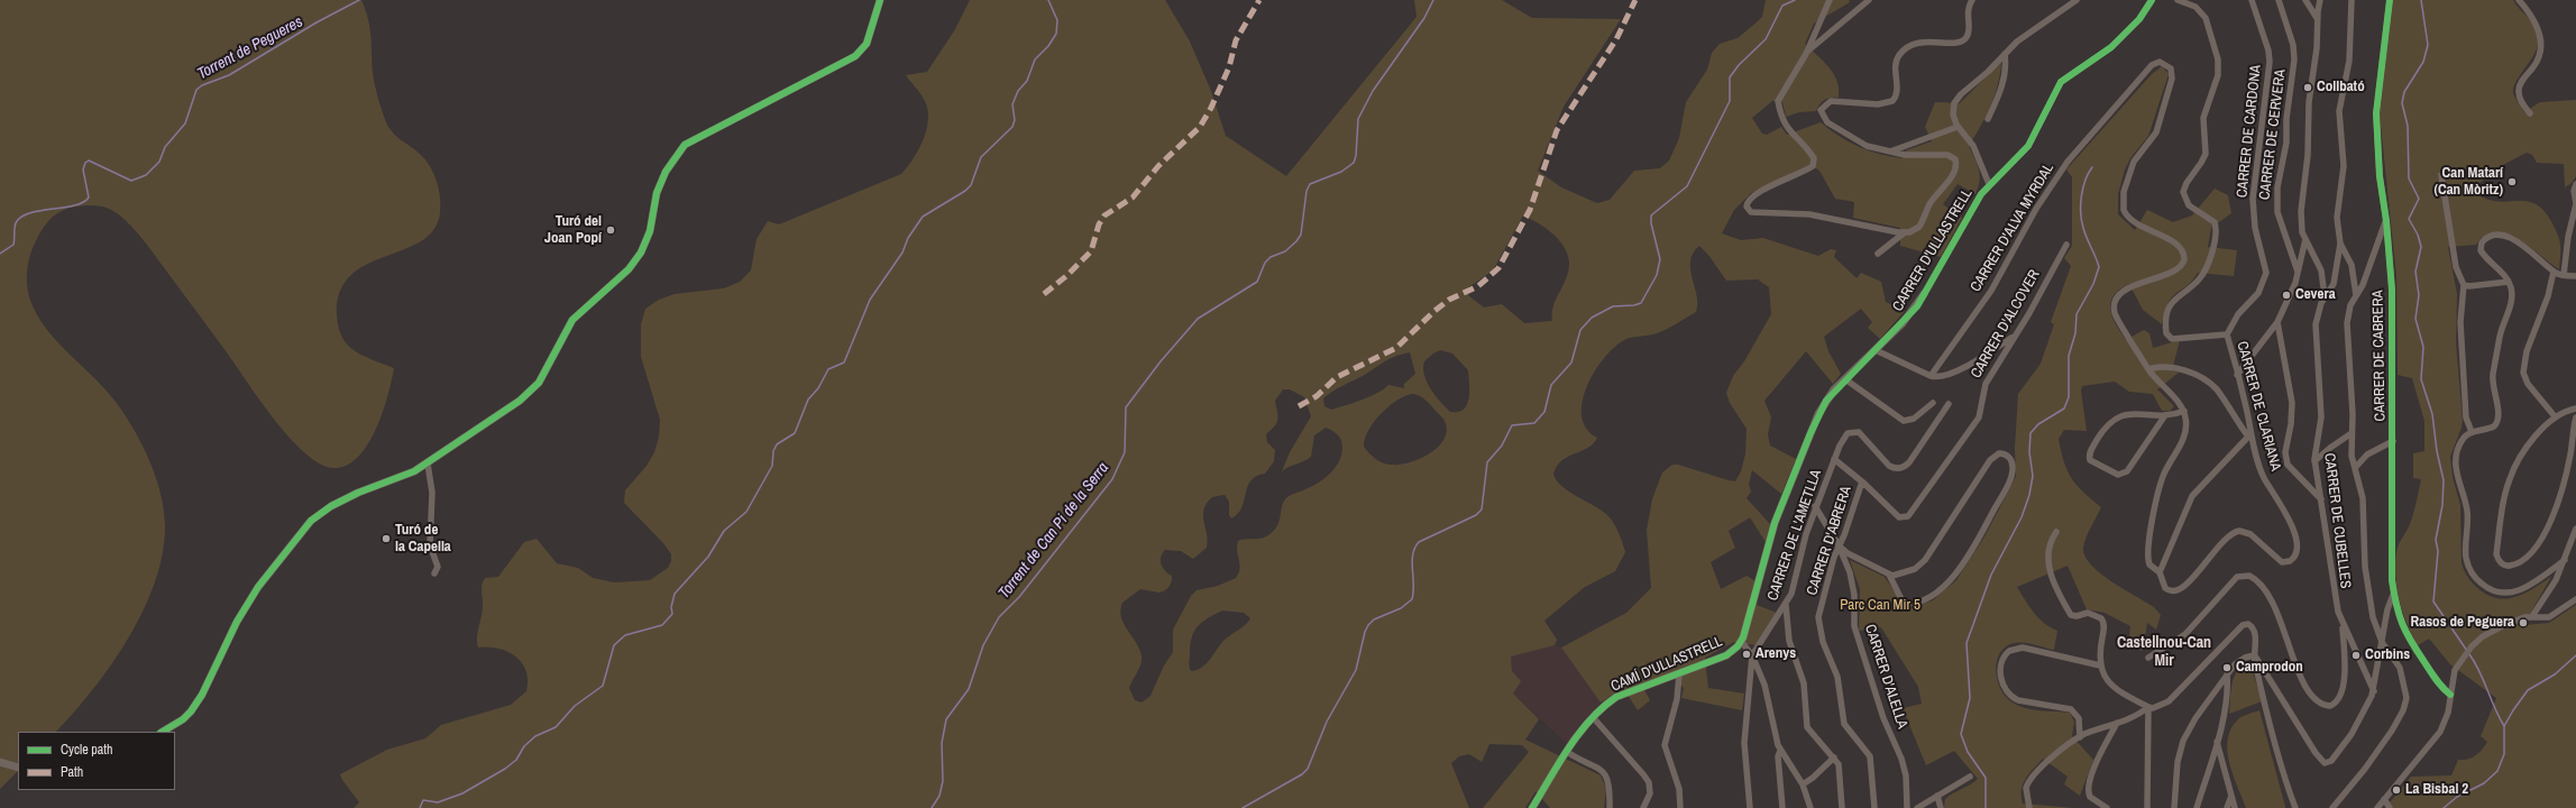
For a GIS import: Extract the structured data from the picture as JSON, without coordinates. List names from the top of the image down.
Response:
{
  "streets": {
    "street": [
      "CARRER DE CARDONA",
      "CARRER DE CERVERA",
      "CARRER D'ALVA MYRDAL",
      "CARRER D'ULLASTRELL",
      "CARRER D'ALCOVER",
      "CARRER DE CABRERA",
      "CARRER DE CLARIANA",
      "CARRER DE CUBELLES",
      "CARRER DE L'AMETLLA",
      "CARRER D'ABRERA",
      "CAMÍ D'ULLASTRELL",
      "CARRER D'ALELLA"
    ]
  },
  "crossings": [
    ["CARRER DE CARDONA", "CARRER DE CLARIANA"],
    ["CARRER D'ULLASTRELL", "CAMÍ D'ULLASTRELL"],
    ["CARRER D'ALCOVER", "CARRER DE L'AMETLLA"],
    ["CARRER D'ALCOVER", "CARRER D'ABRERA"],
    ["CARRER DE CABRERA", "CARRER DE CUBELLES"],
    ["CARRER DE L'AMETLLA", "CARRER D'ALELLA"],
    ["CARRER D'ABRERA", "CARRER D'ALELLA"]
  ],
  "districts": ["Castellnou-Can Mir"],
  "water": ["Torrent de Pegueres", "Torrent de Can Pi de la Serra"],
  "parks": ["Parc Can Mir 5"],
  "places": [
    "Collbató",
    "Can Matarí (Can Mòritz)",
    "Turó del Joan Popí",
    "Cevera",
    "Turó de la Capella",
    "Rasos de Peguera",
    "Arenys",
    "Corbins",
    "Camprodon",
    "La Bisbal 2"
  ],
  "legend": ["Cycle path", "Path"]
}
